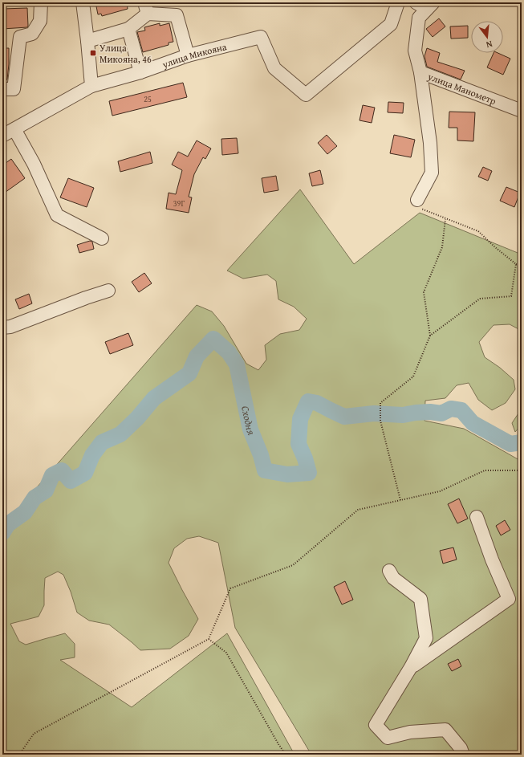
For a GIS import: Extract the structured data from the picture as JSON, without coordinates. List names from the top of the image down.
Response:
{
  "streets": {
    "street": ["улица Микояна", "улица Манометр"]
  },
  "water": ["Сходня"],
  "places": {
    "transit": ["Улица Микояна, 46"]
  },
  "house_numbers": ["25", "39Г"],
  "north": "bottom"
}
